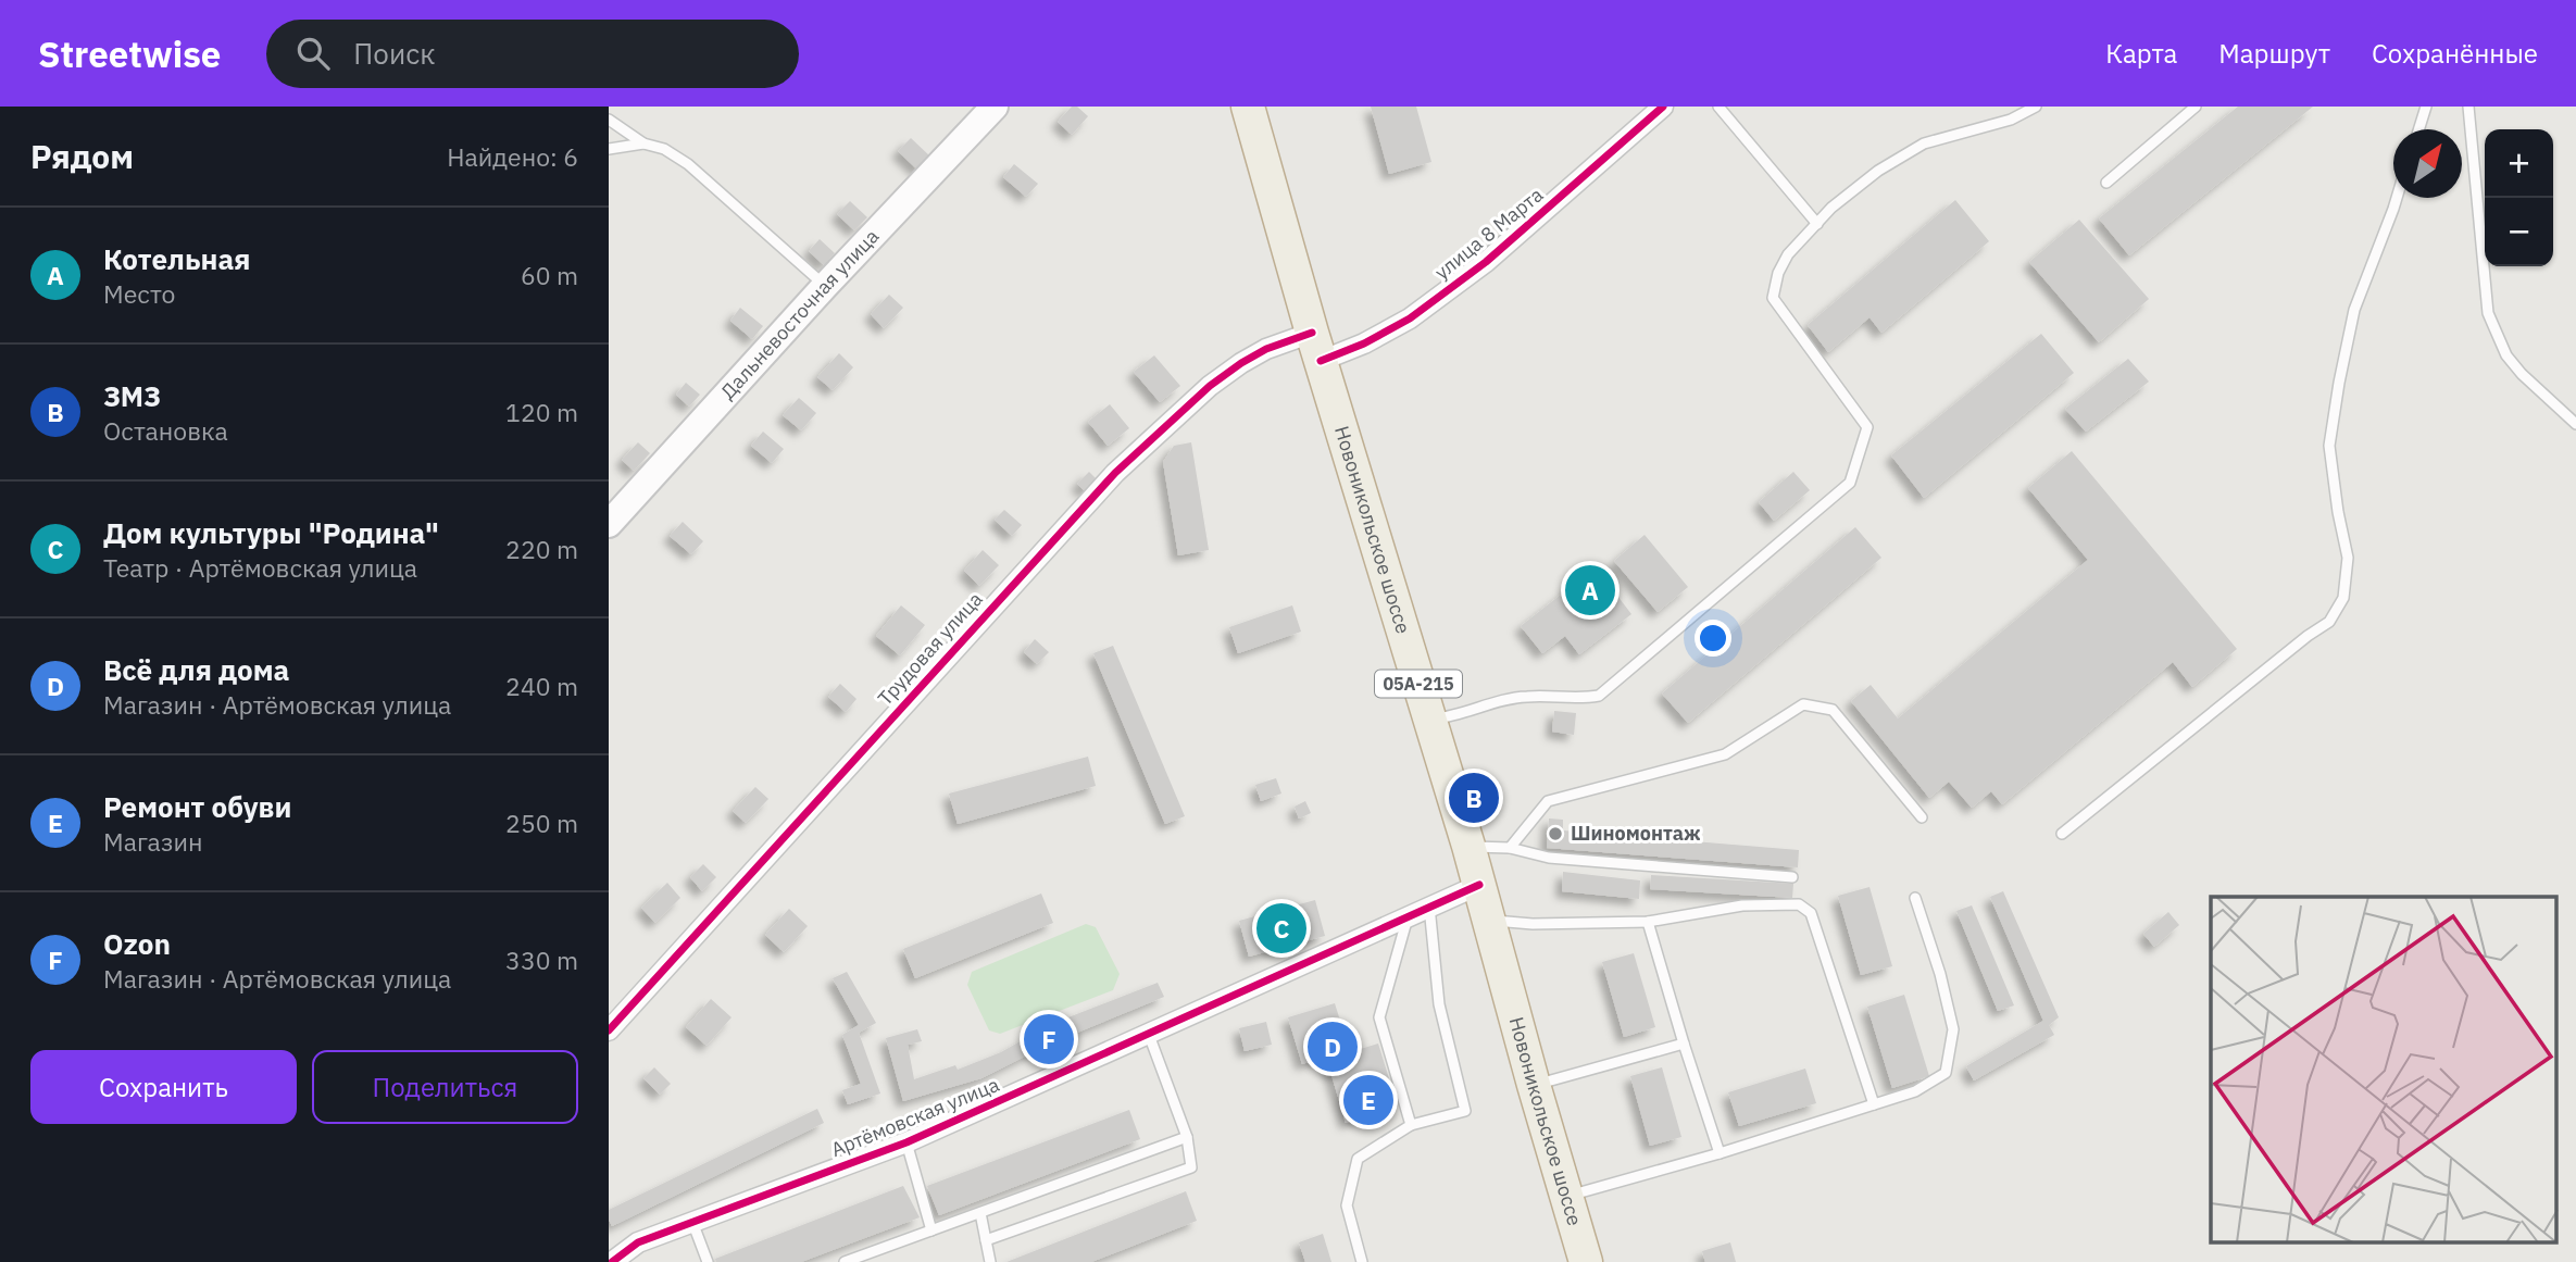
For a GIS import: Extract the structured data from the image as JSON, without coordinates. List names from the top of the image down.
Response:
{
  "streets": {
    "highway": ["Новоникольское шоссе", "05А-215"],
    "main road": ["Дальневосточная улица"],
    "street": ["улица 8 Марта", "Трудовая улица", "Артёмовская улица"]
  },
  "crossings": [
    ["улица 8 Марта", "Новоникольское шоссе"],
    ["улица 8 Марта", "Трудовая улица"],
    ["Новоникольское шоссе", "Трудовая улица"],
    ["Новоникольское шоссе", "Артёмовская улица"]
  ],
  "places": ["Шиномонтаж"],
  "north": "top right",
  "page": {
    "header": "Streetwise",
    "search": "Поиск",
    "nav": ["Карта", "Маршрут", "Сохранённые"],
    "heading": ["Рядом", "Найдено: 6"],
    "map_buttons": ["+", "−"],
    "list": [
      {
        "mark": "A",
        "name": "Котельная",
        "note": "Место",
        "value": "60 m"
      },
      {
        "mark": "B",
        "name": "ЗМЗ",
        "note": "Остановка",
        "value": "120 m"
      },
      {
        "mark": "C",
        "name": "Дом культуры \"Родина\"",
        "note": "Театр · Артёмовская улица",
        "value": "220 m"
      },
      {
        "mark": "D",
        "name": "Всё для дома",
        "note": "Магазин · Артёмовская улица",
        "value": "240 m"
      },
      {
        "mark": "E",
        "name": "Ремонт обуви",
        "note": "Магазин",
        "value": "250 m"
      },
      {
        "mark": "F",
        "name": "Ozon",
        "note": "Магазин · Артёмовская улица",
        "value": "330 m"
      }
    ],
    "pins": [
      "A",
      "B",
      "C",
      "F",
      "D",
      "E"
    ],
    "buttons": ["Сохранить", "Поделиться"]
  }
}
